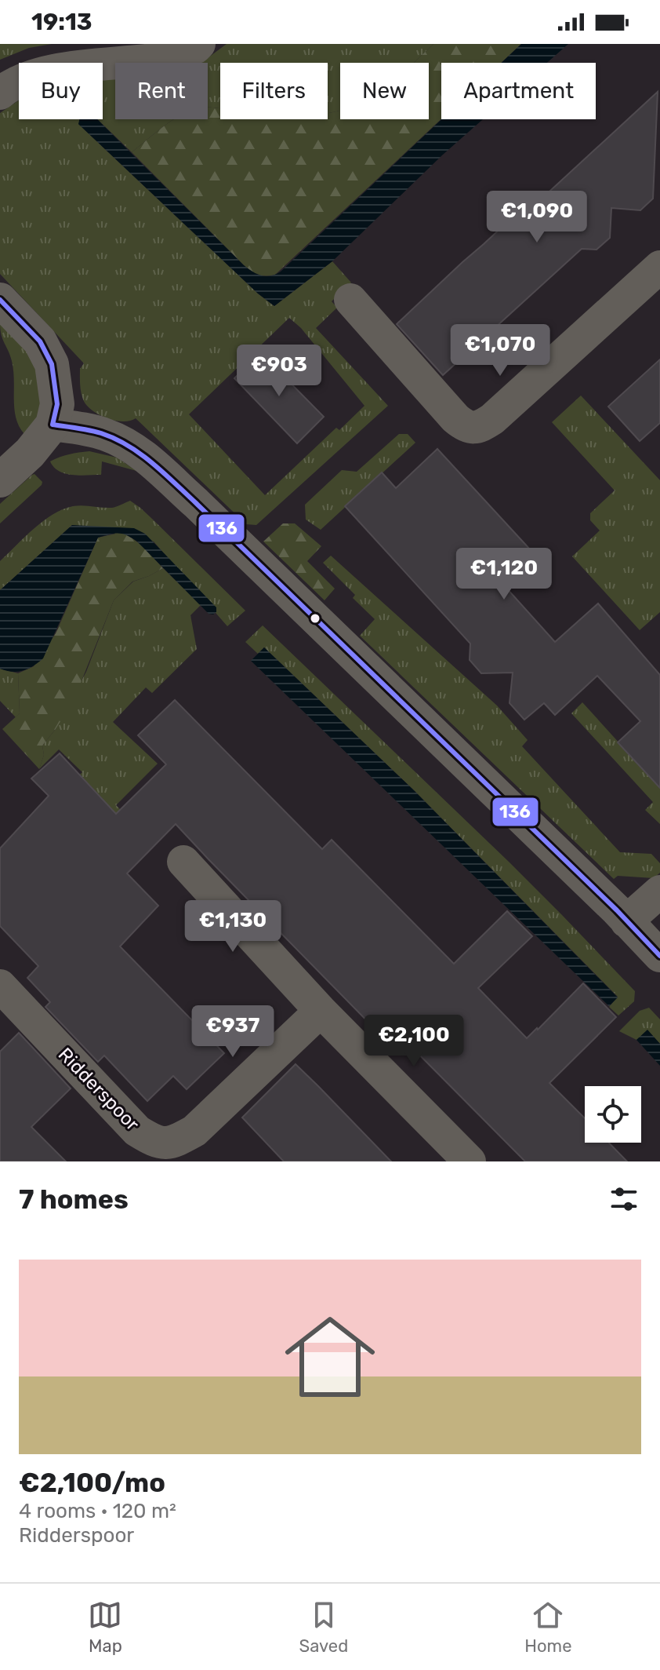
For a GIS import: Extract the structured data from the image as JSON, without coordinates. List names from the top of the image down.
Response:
{
  "streets": {
    "street": ["Ridderspoor"]
  },
  "lines": ["transit line 136"],
  "page": {
    "status": "19:13",
    "chip": [
      "Buy",
      "Rent",
      "Filters",
      "New",
      "Apartment"
    ],
    "price": [
      "€1,090",
      "€1,070",
      "€903",
      "€1,120",
      "€1,130",
      "€937",
      "€2,100"
    ],
    "heading": "7 homes",
    "list": [
      {
        "name": "€2,100/mo",
        "note": "4 rooms · 120 m² · Ridderspoor"
      }
    ],
    "tabs": ["Map", "Saved", "Home"]
  }
}
